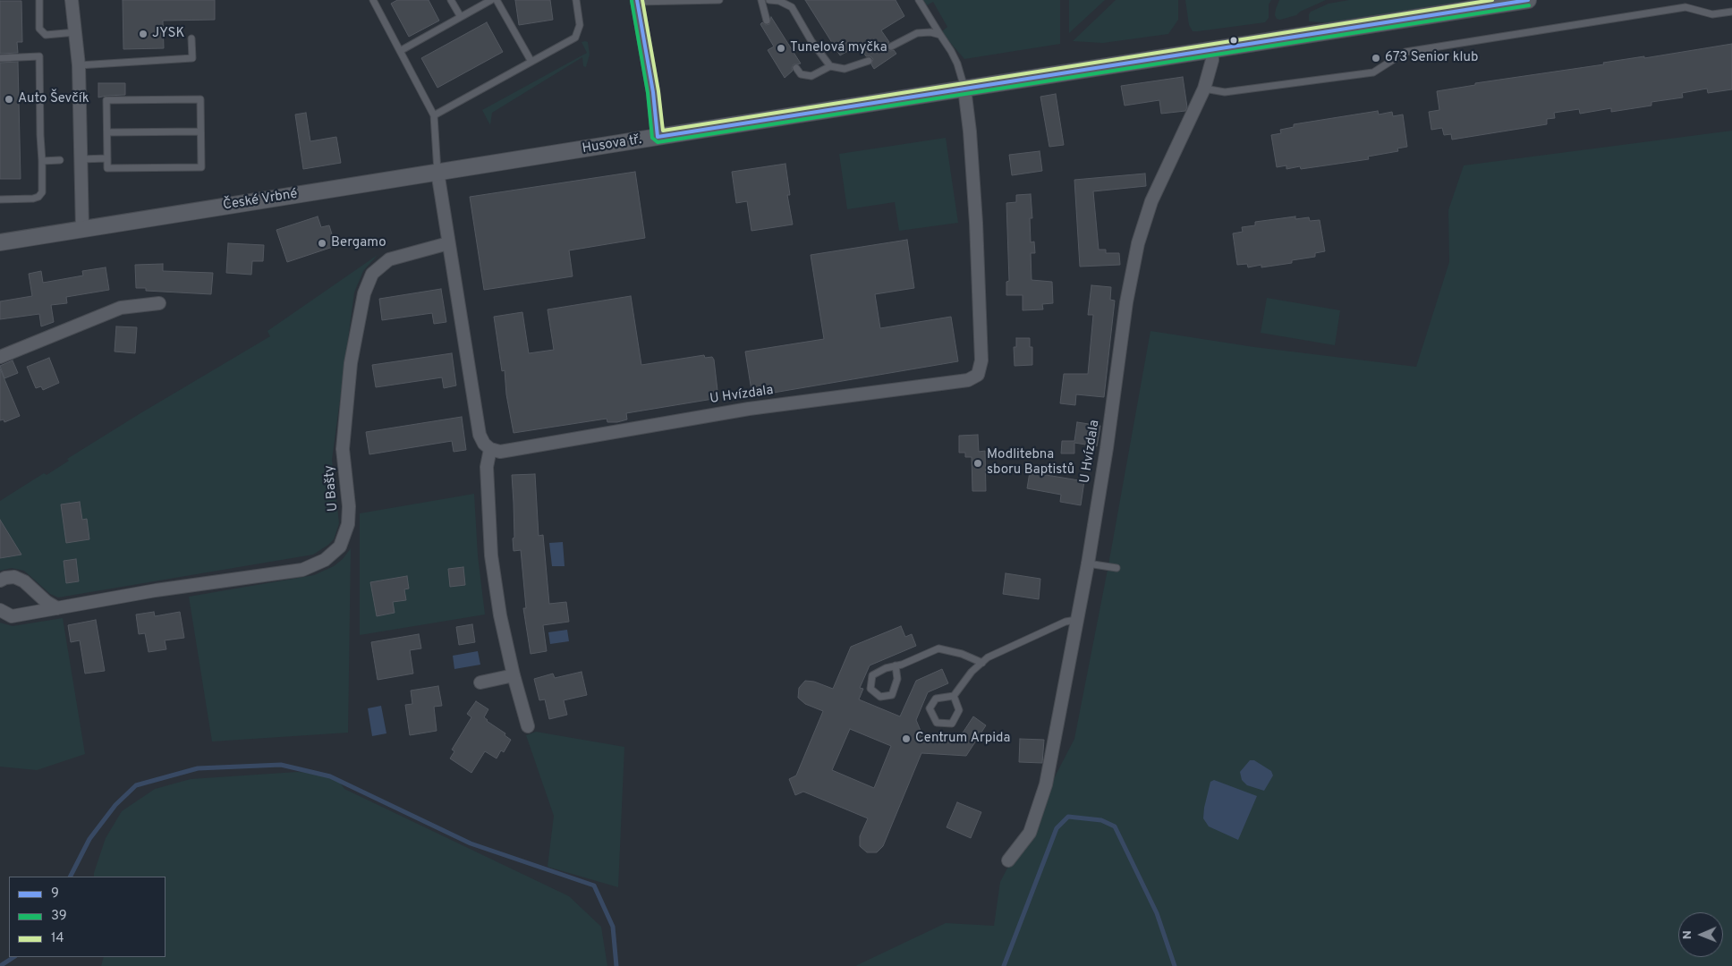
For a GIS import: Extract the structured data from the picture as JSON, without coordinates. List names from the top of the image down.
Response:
{
  "streets": {
    "street": [
      "Husova tř.",
      "České Vrbné",
      "U Hvízdala",
      "U Bašty"
    ]
  },
  "crossings": [
    ["Husova tř.", "České Vrbné"],
    ["Husova tř.", "U Hvízdala"]
  ],
  "places": [
    "JYSK",
    "Tunelová myčka",
    "673 Senior klub",
    "Auto Ševčík",
    "Bergamo",
    "Modlitebna sboru Baptistů",
    "Centrum Arpida"
  ],
  "lines": ["transit line 9", "transit line 14", "transit line 39"],
  "legend": ["9", "39", "14"],
  "north": "left"
}
